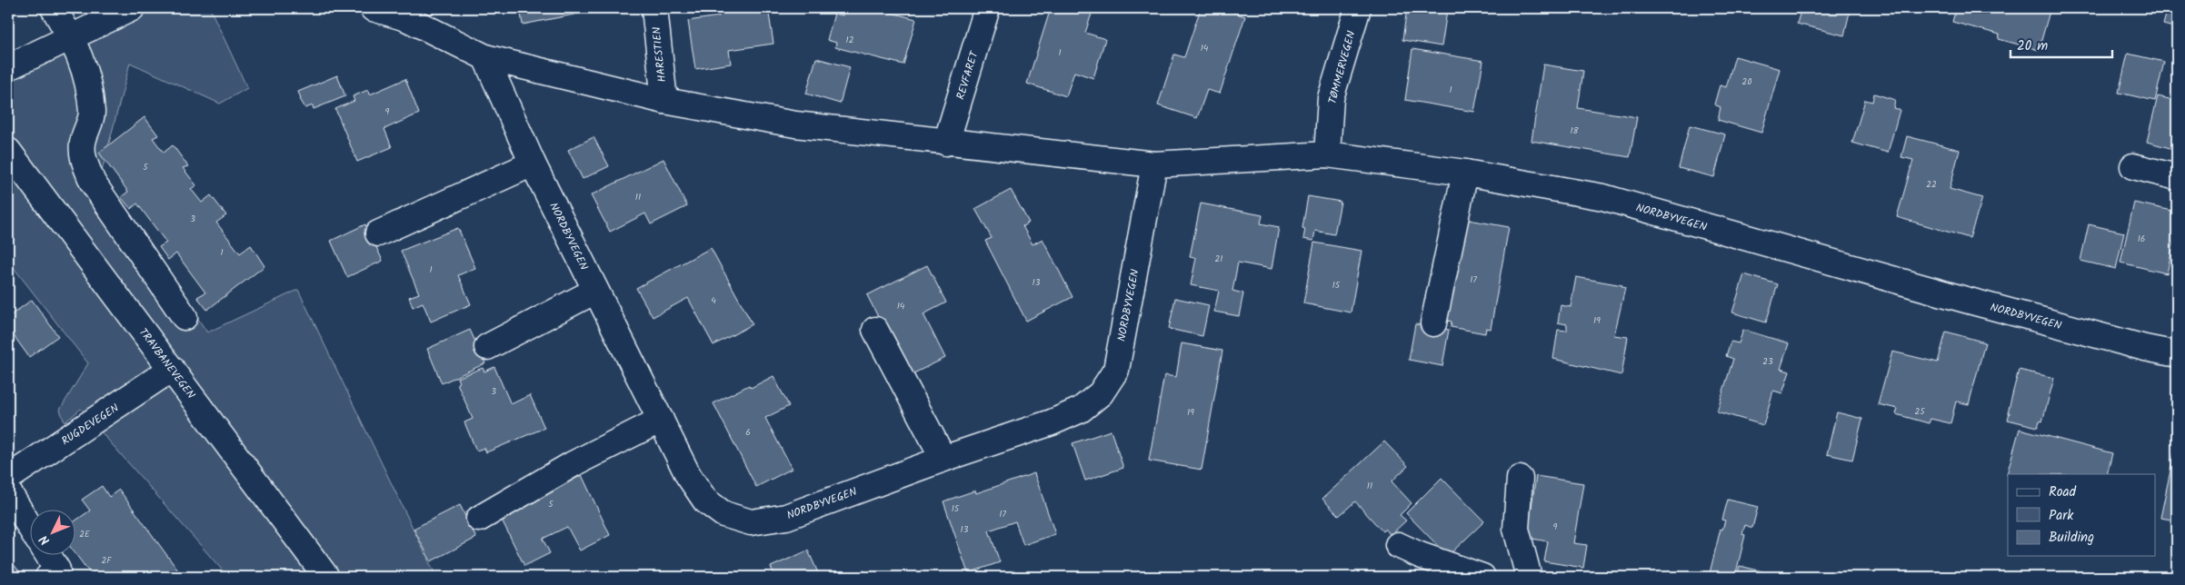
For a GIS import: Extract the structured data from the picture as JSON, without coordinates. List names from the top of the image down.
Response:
{
  "streets": {
    "street": [
      "HARESTIEN",
      "TØMMERVEGEN",
      "REVFARET",
      "NORDBYVEGEN",
      "TRAVBANEVEGEN",
      "RUGDEVEGEN"
    ]
  },
  "crossings": [
    ["HARESTIEN", "NORDBYVEGEN"],
    ["TØMMERVEGEN", "NORDBYVEGEN"],
    ["REVFARET", "NORDBYVEGEN"],
    ["TRAVBANEVEGEN", "RUGDEVEGEN"]
  ],
  "house_numbers": [
    "12",
    "14",
    "1",
    "20",
    "1",
    "9",
    "18",
    "5",
    "22",
    "11",
    "3",
    "16",
    "1",
    "21",
    "1",
    "17",
    "13",
    "15",
    "4",
    "14",
    "19",
    "23",
    "3",
    "25",
    "19",
    "6",
    "11",
    "5",
    "15",
    "17",
    "9",
    "13",
    "2E",
    "2F"
  ],
  "legend": ["Road", "Park", "Building"],
  "scale_bar": "20 m",
  "north": "bottom left"
}
